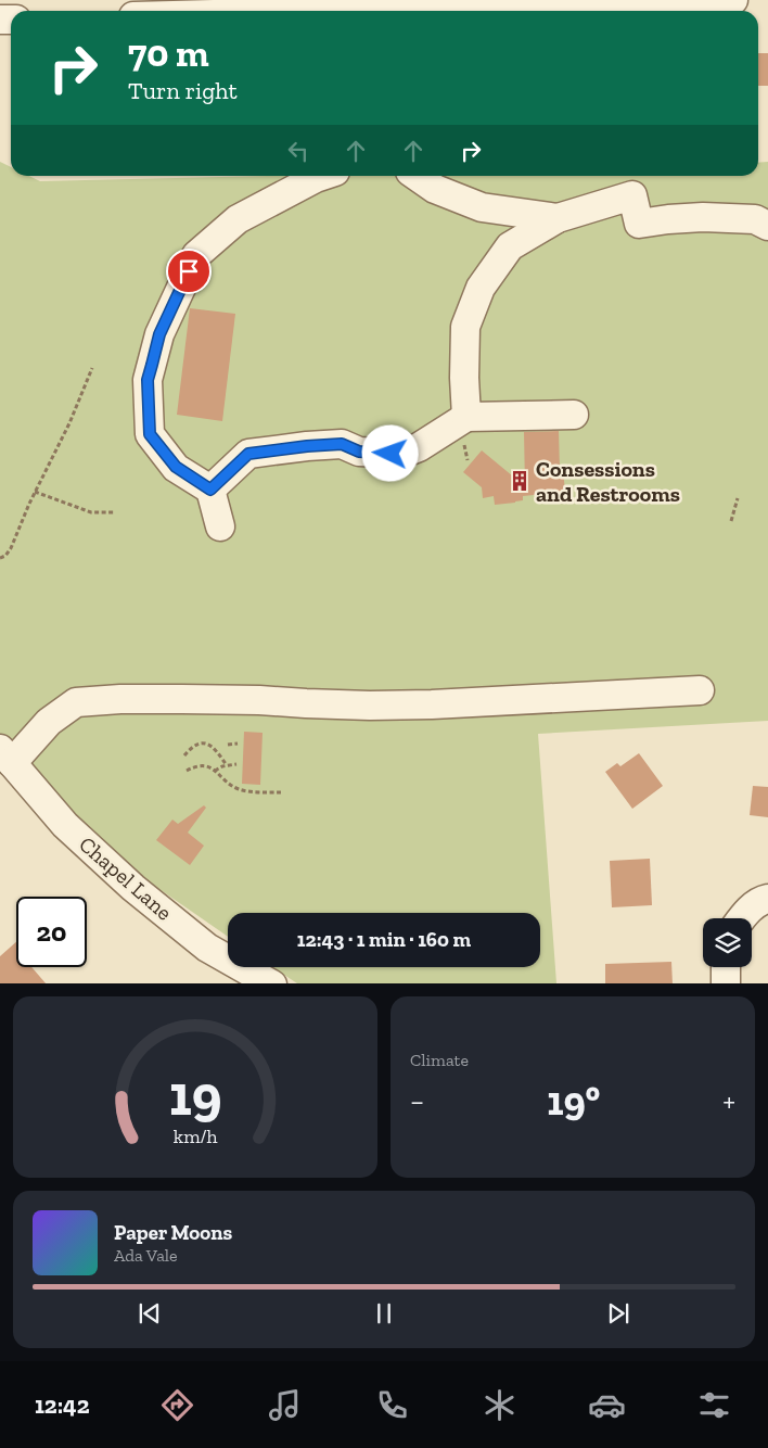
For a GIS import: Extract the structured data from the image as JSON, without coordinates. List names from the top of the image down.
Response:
{
  "streets": {
    "street": ["Chapel Lane"]
  },
  "places": {
    "building": ["Consessions and Restrooms"]
  },
  "page": {
    "turn": ["70 m", "Turn right"],
    "limit": "20",
    "trip": "12:43 · 1 min · 160 m",
    "tile": "Climate",
    "heat": ["−", "19°", "+"],
    "song": ["Paper Moons", "Ada Vale"],
    "tabs": "12:42",
    "gauge": ["19", "km/h"]
  }
}
